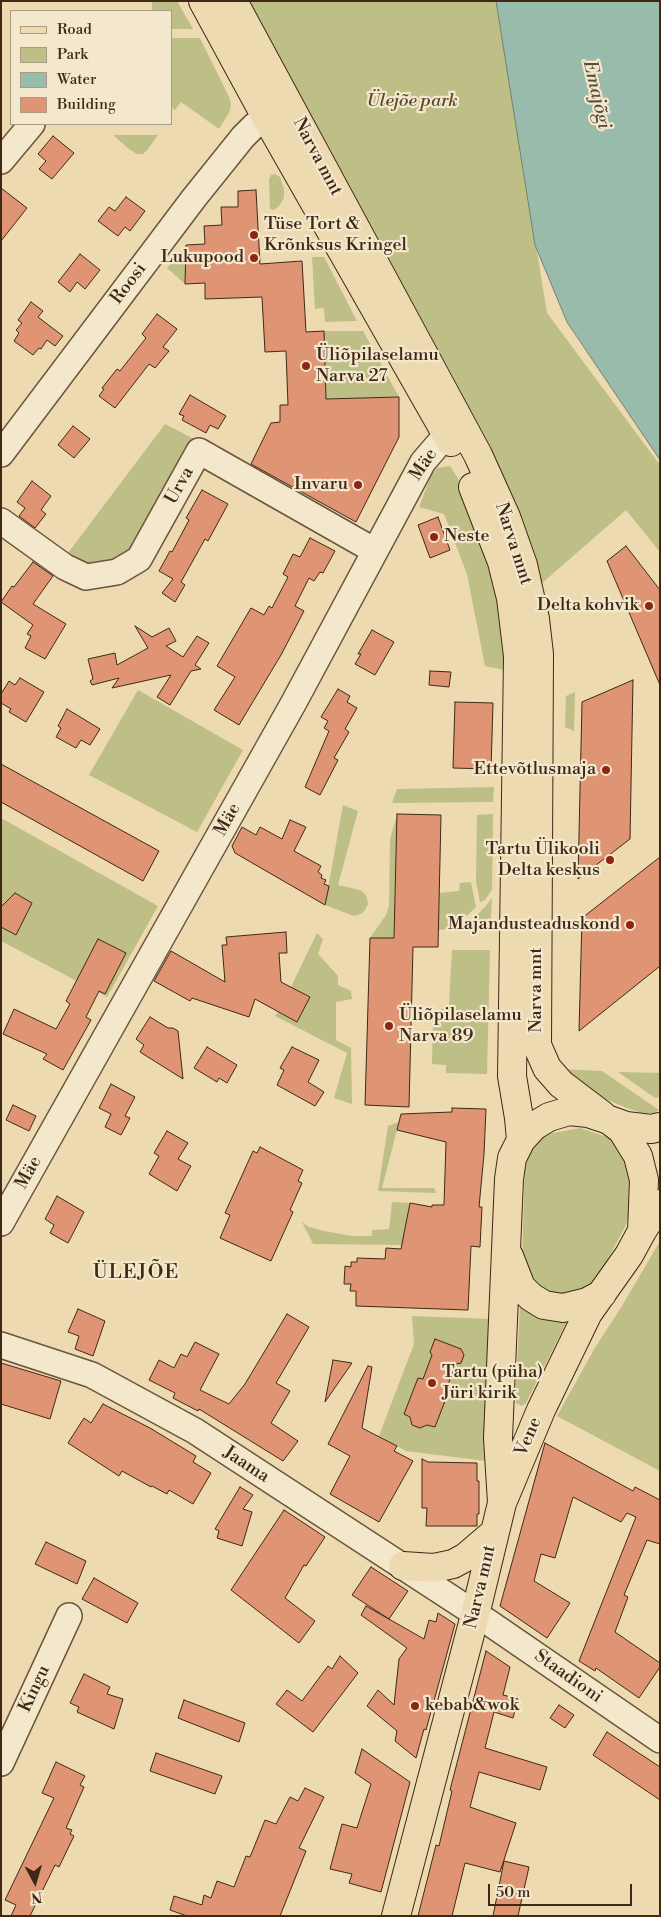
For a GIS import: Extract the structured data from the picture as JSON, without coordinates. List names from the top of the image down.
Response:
{
  "streets": {
    "main road": ["Narva mnt", "Vene"],
    "street": [
      "Roosi",
      "Mäe",
      "Urva",
      "Jaama",
      "Staadioni",
      "Kingu"
    ]
  },
  "crossings": [
    ["Narva mnt", "Roosi"],
    ["Narva mnt", "Mäe"],
    ["Narva mnt", "Vene"],
    ["Narva mnt", "Jaama"],
    ["Narva mnt", "Staadioni"],
    ["Mäe", "Urva"],
    ["Jaama", "Staadioni"]
  ],
  "districts": ["ÜLEJÕE"],
  "water": ["Emajõgi"],
  "parks": ["Ülejõe park"],
  "places": [
    "Tüse Tort & Krõnksus Kringel",
    "Lukupood",
    "Üliõpilaselamu Narva 27",
    "Invaru",
    "Neste",
    "Delta kohvik",
    "Ettevõtlusmaja",
    "Tartu Ülikooli Delta keskus",
    "Majandusteaduskond",
    "Üliõpilaselamu Narva 89",
    "Tartu (püha) Jüri kirik",
    "kebab&wok"
  ],
  "legend": [
    "Road",
    "Park",
    "Water",
    "Building"
  ],
  "scale_bar": "50 m",
  "north": "bottom"
}
